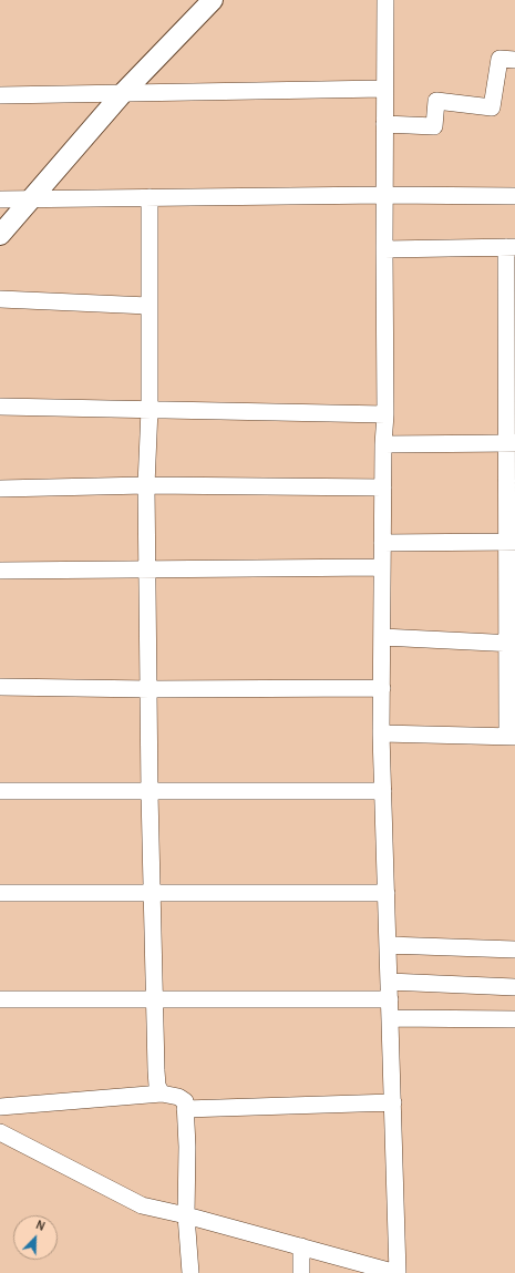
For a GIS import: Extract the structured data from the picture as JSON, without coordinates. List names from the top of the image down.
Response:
{
  "north": "top right"
}
